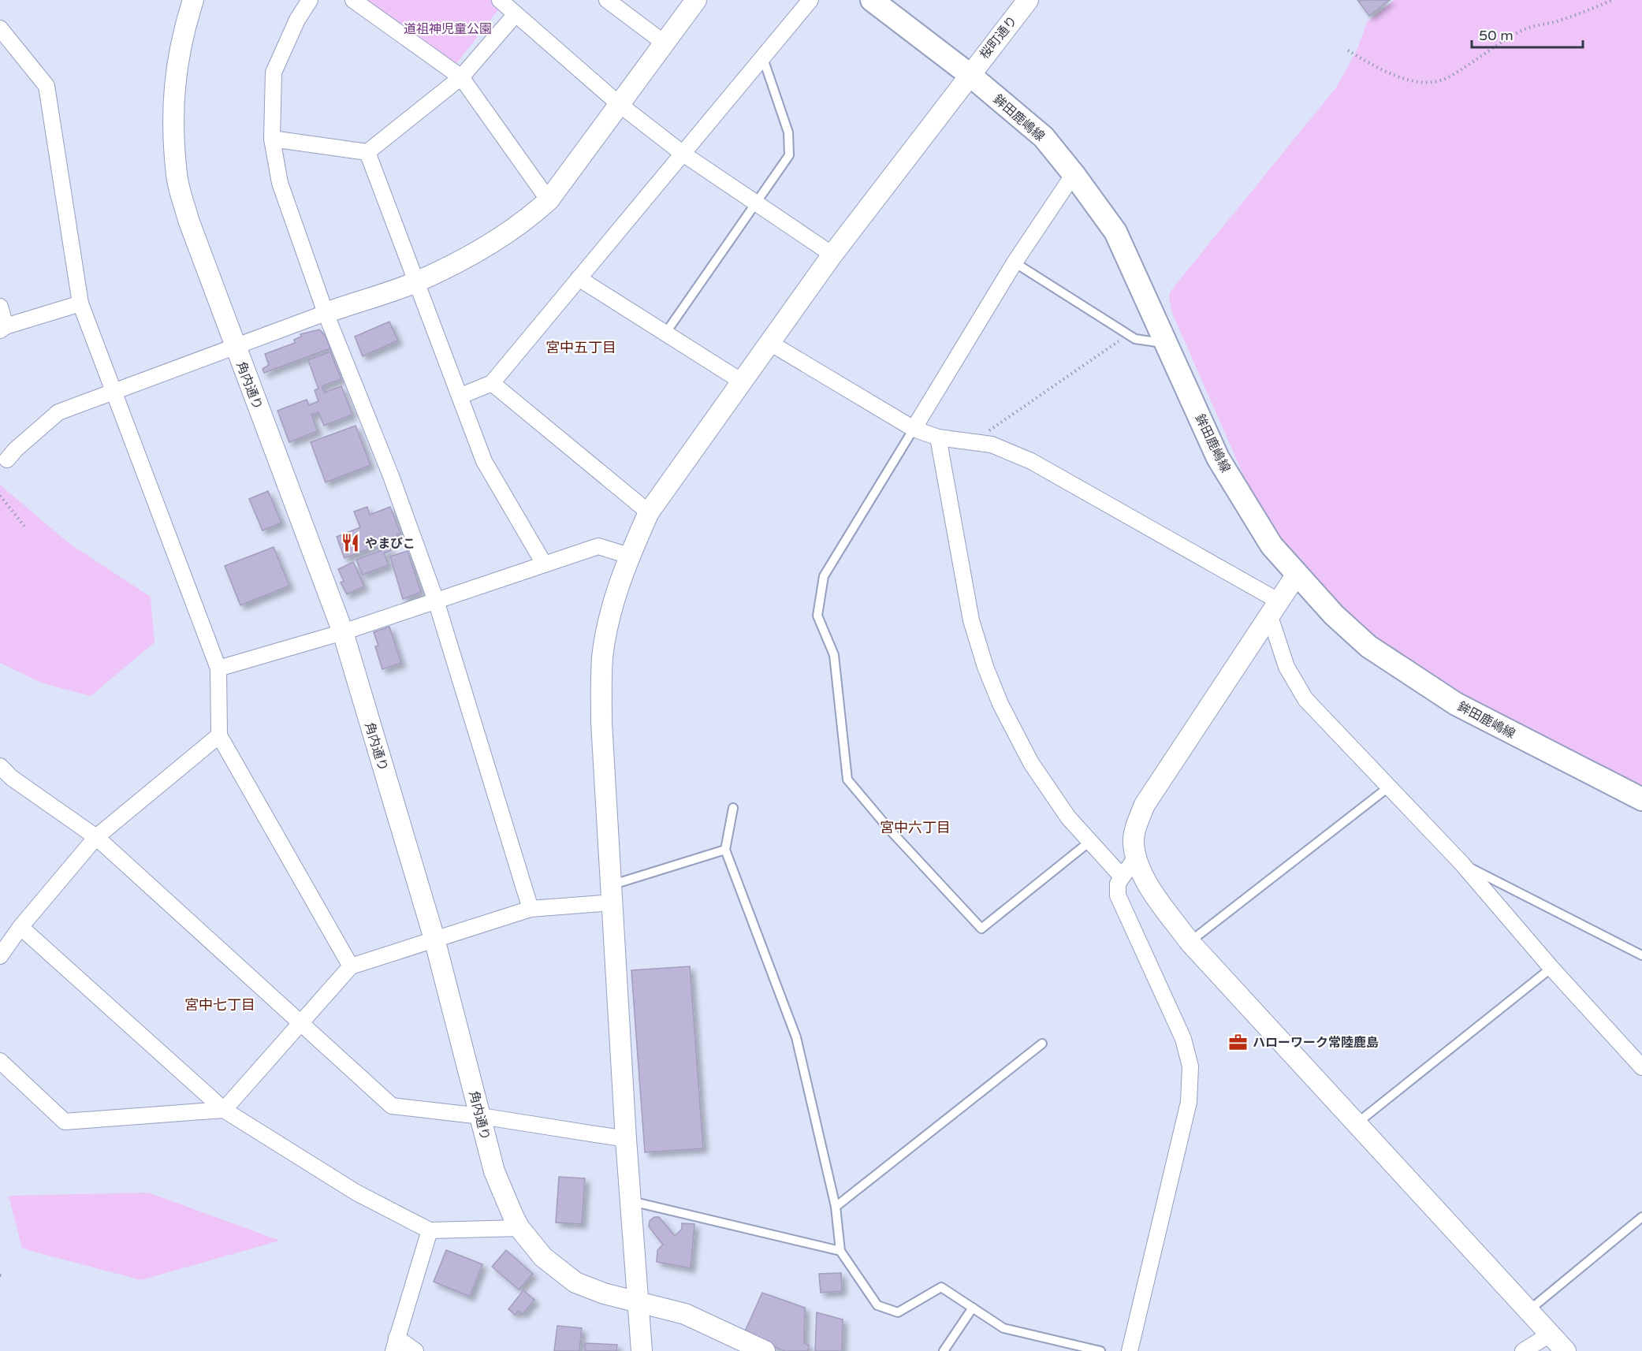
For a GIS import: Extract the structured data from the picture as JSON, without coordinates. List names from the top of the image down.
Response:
{
  "streets": {
    "main road": ["鉾田鹿嶋線"],
    "street": ["桜町通り", "角内通り"]
  },
  "crossings": [
    ["桜町通り", "鉾田鹿嶋線"],
    ["桜町通り", "角内通り"]
  ],
  "districts": ["宮中五丁目", "宮中六丁目", "宮中七丁目"],
  "parks": ["道祖神児童公園"],
  "places": {
    "restaurant": ["やまびこ"],
    "office": ["ハローワーク常陸鹿島"]
  },
  "scale_bar": "50 m"
}
